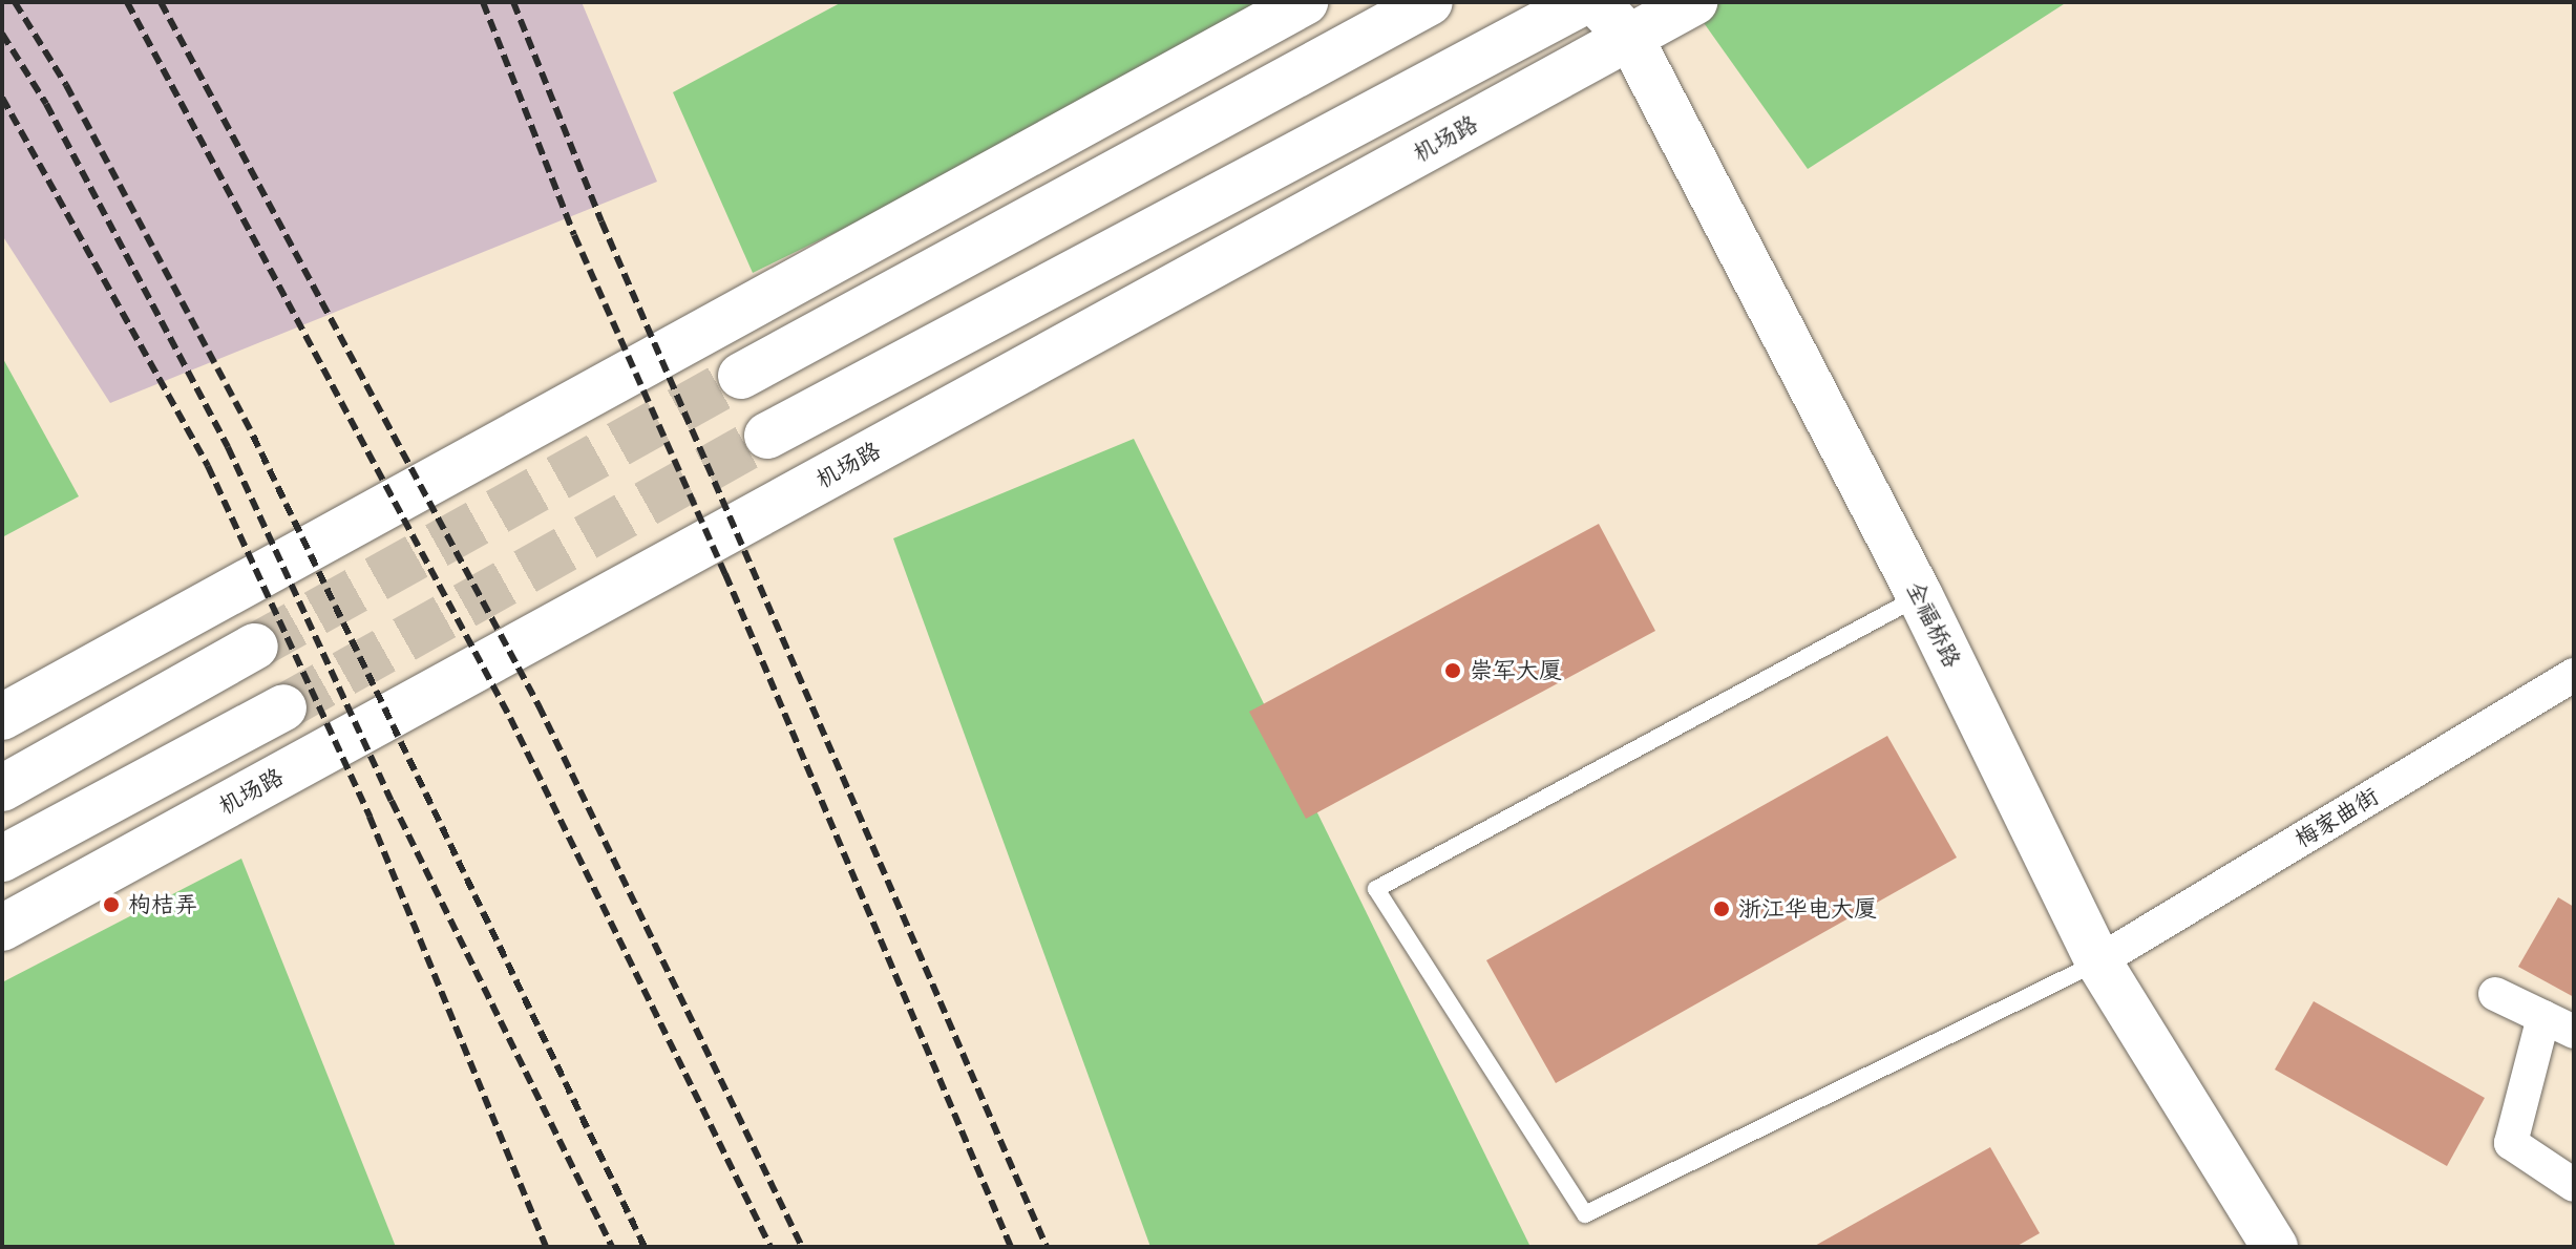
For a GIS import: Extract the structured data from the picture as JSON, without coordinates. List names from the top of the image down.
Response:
{
  "streets": {
    "main road": ["机场路", "全福桥路"],
    "street": ["梅家曲街"]
  },
  "crossings": [
    ["机场路", "全福桥路"],
    ["全福桥路", "梅家曲街"]
  ],
  "places": ["崇军大厦", "枸桔弄", "浙江华电大厦"]
}
